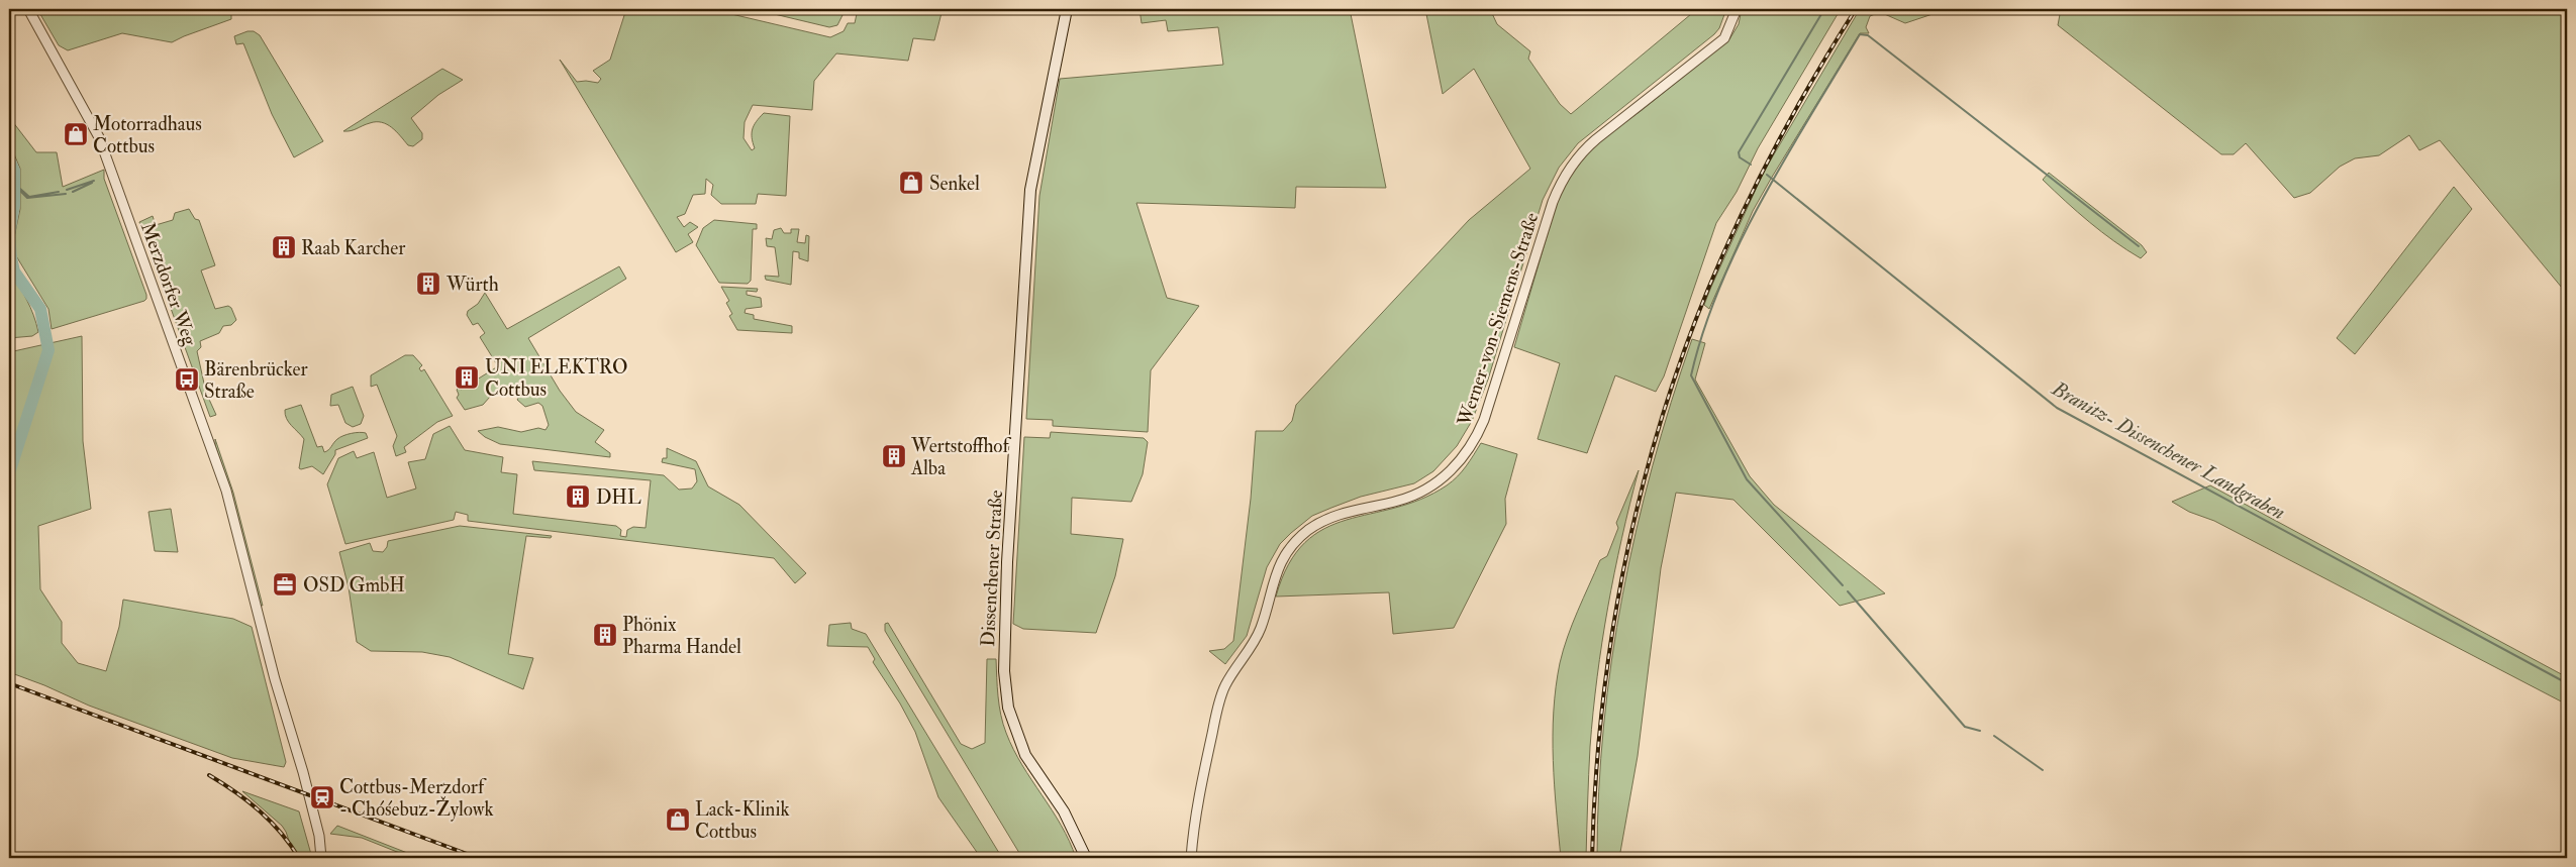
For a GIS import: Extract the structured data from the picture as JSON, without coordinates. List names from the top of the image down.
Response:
{
  "streets": {
    "main road": ["Dissenchener Straße"],
    "street": ["Merzdorfer Weg", "Werner-von-Siemens-Straße"]
  },
  "water": ["Branitz- Dissenchener Landgraben"],
  "places": {
    "shop": ["Motorradhaus Cottbus", "Senkel", "Lack-Klinik Cottbus"],
    "building": [
      "Raab Karcher",
      "Würth",
      "UNI ELEKTRO Cottbus",
      "Wertstoffhof Alba",
      "DHL",
      "Phönix Pharma Handel"
    ],
    "bus stop": ["Bärenbrücker Straße"],
    "office": ["OSD GmbH"],
    "station": ["Cottbus-Merzdorf - Chóśebuz-Žylowk"]
  }
}
